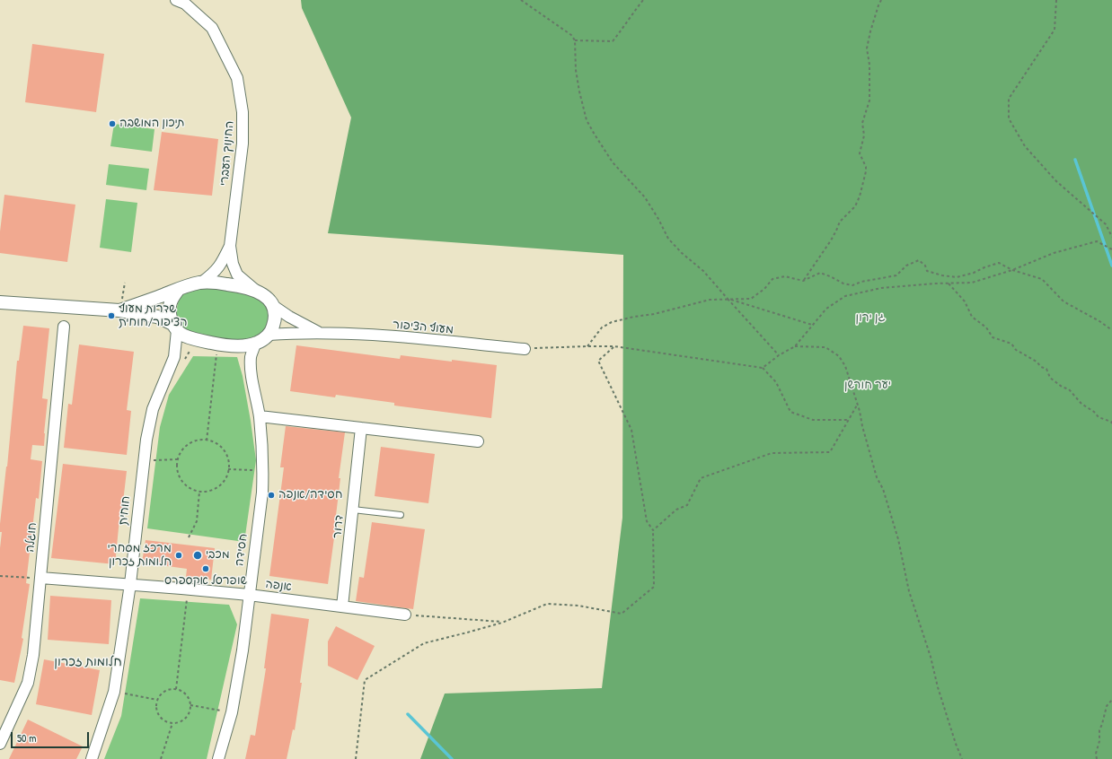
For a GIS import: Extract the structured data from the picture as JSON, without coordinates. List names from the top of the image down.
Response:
{
  "streets": {
    "street": [
      "החינוך העברי",
      "מעוף הציפור",
      "חוחית",
      "דרור",
      "חוגלה",
      "חסידה",
      "אנפה"
    ]
  },
  "crossings": [
    ["החינוך העברי", "מעוף הציפור"],
    ["החינוך העברי", "חוחית"],
    ["החינוך העברי", "חסידה"],
    ["מעוף הציפור", "חוחית"],
    ["מעוף הציפור", "חסידה"],
    ["חוחית", "חסידה"],
    ["חוחית", "אנפה"],
    ["דרור", "אנפה"],
    ["חוגלה", "אנפה"],
    ["חסידה", "אנפה"]
  ],
  "districts": ["חלומות זכרון"],
  "parks": ["גן ירון", "יער חורשן"],
  "places": [
    "תיכון המושבה",
    "שדרות מעוף הציפור/חוחית",
    "חסידה/אנפה",
    "מרכז מסחרי חלומות זכרון",
    "מכבי",
    "שופרסל אקספרס"
  ],
  "scale_bar": "50 m"
}
